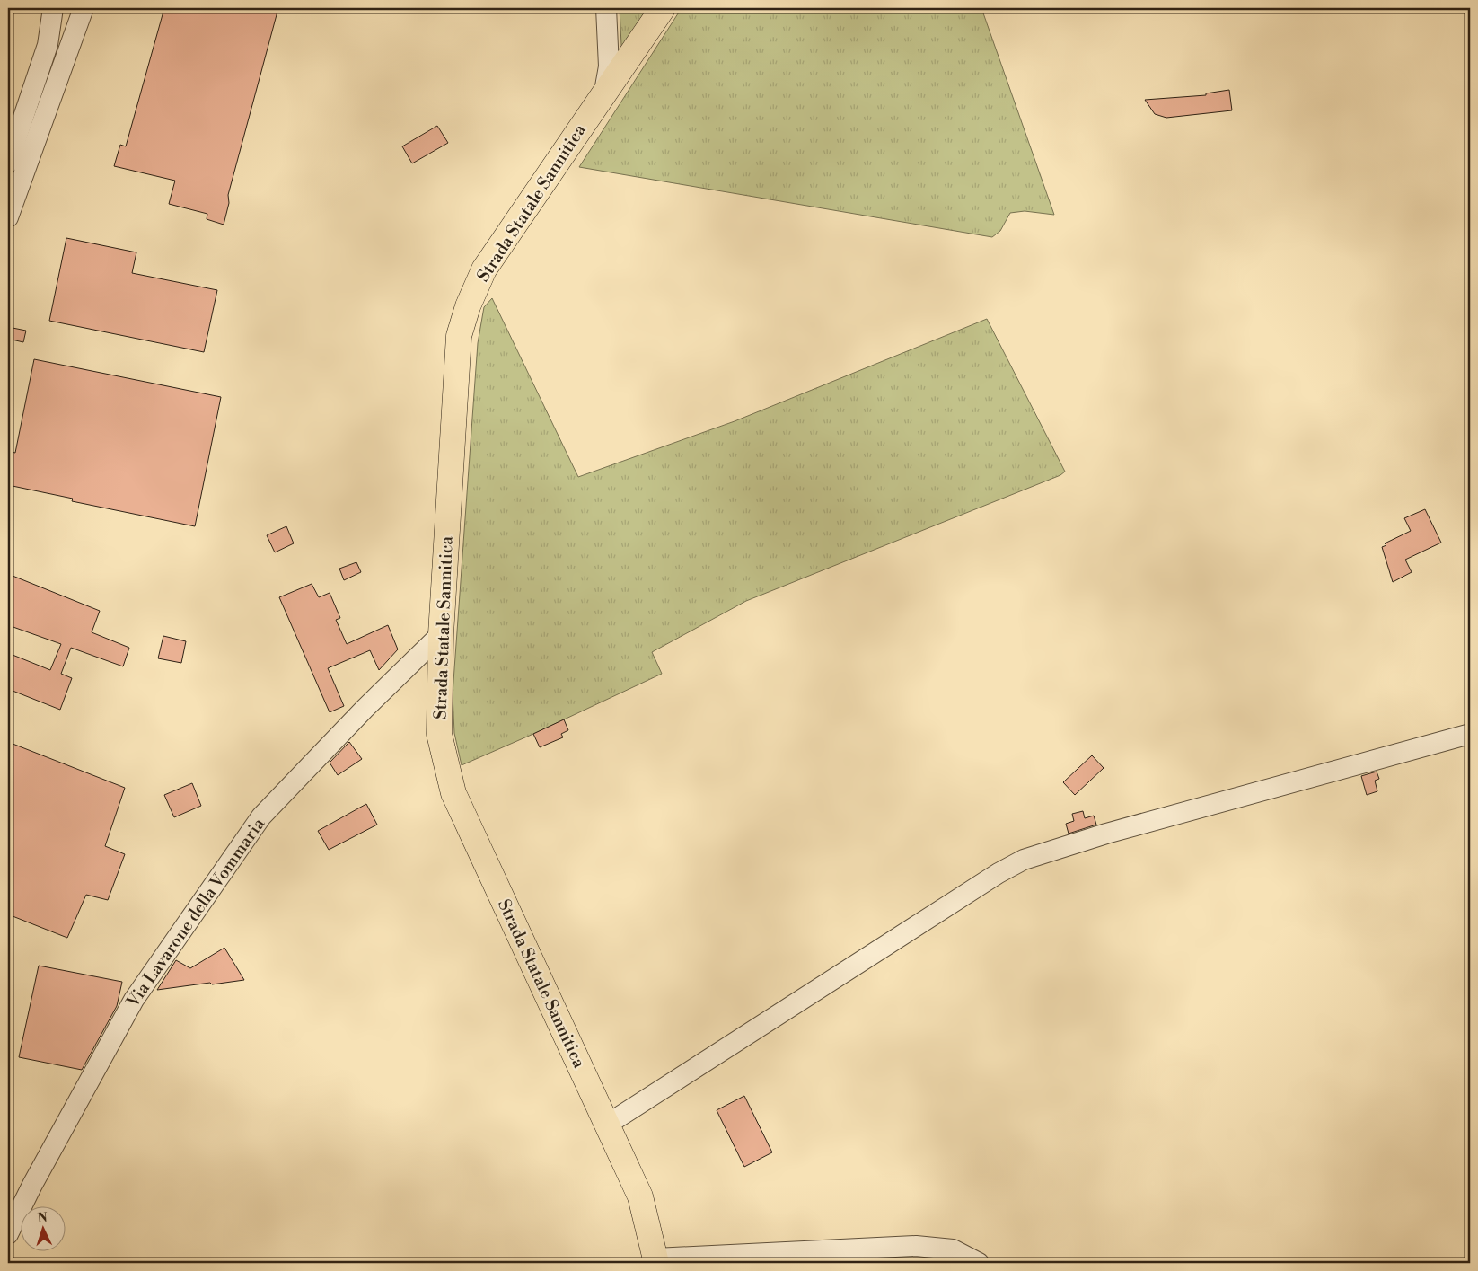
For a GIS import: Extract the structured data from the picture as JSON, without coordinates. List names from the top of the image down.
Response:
{
  "streets": {
    "main road": ["Strada Statale Sannitica"],
    "street": ["Via Lavarone della Vommaria"]
  },
  "crossings": [
    ["Strada Statale Sannitica", "Via Lavarone della Vommaria"]
  ],
  "north": "top"
}
